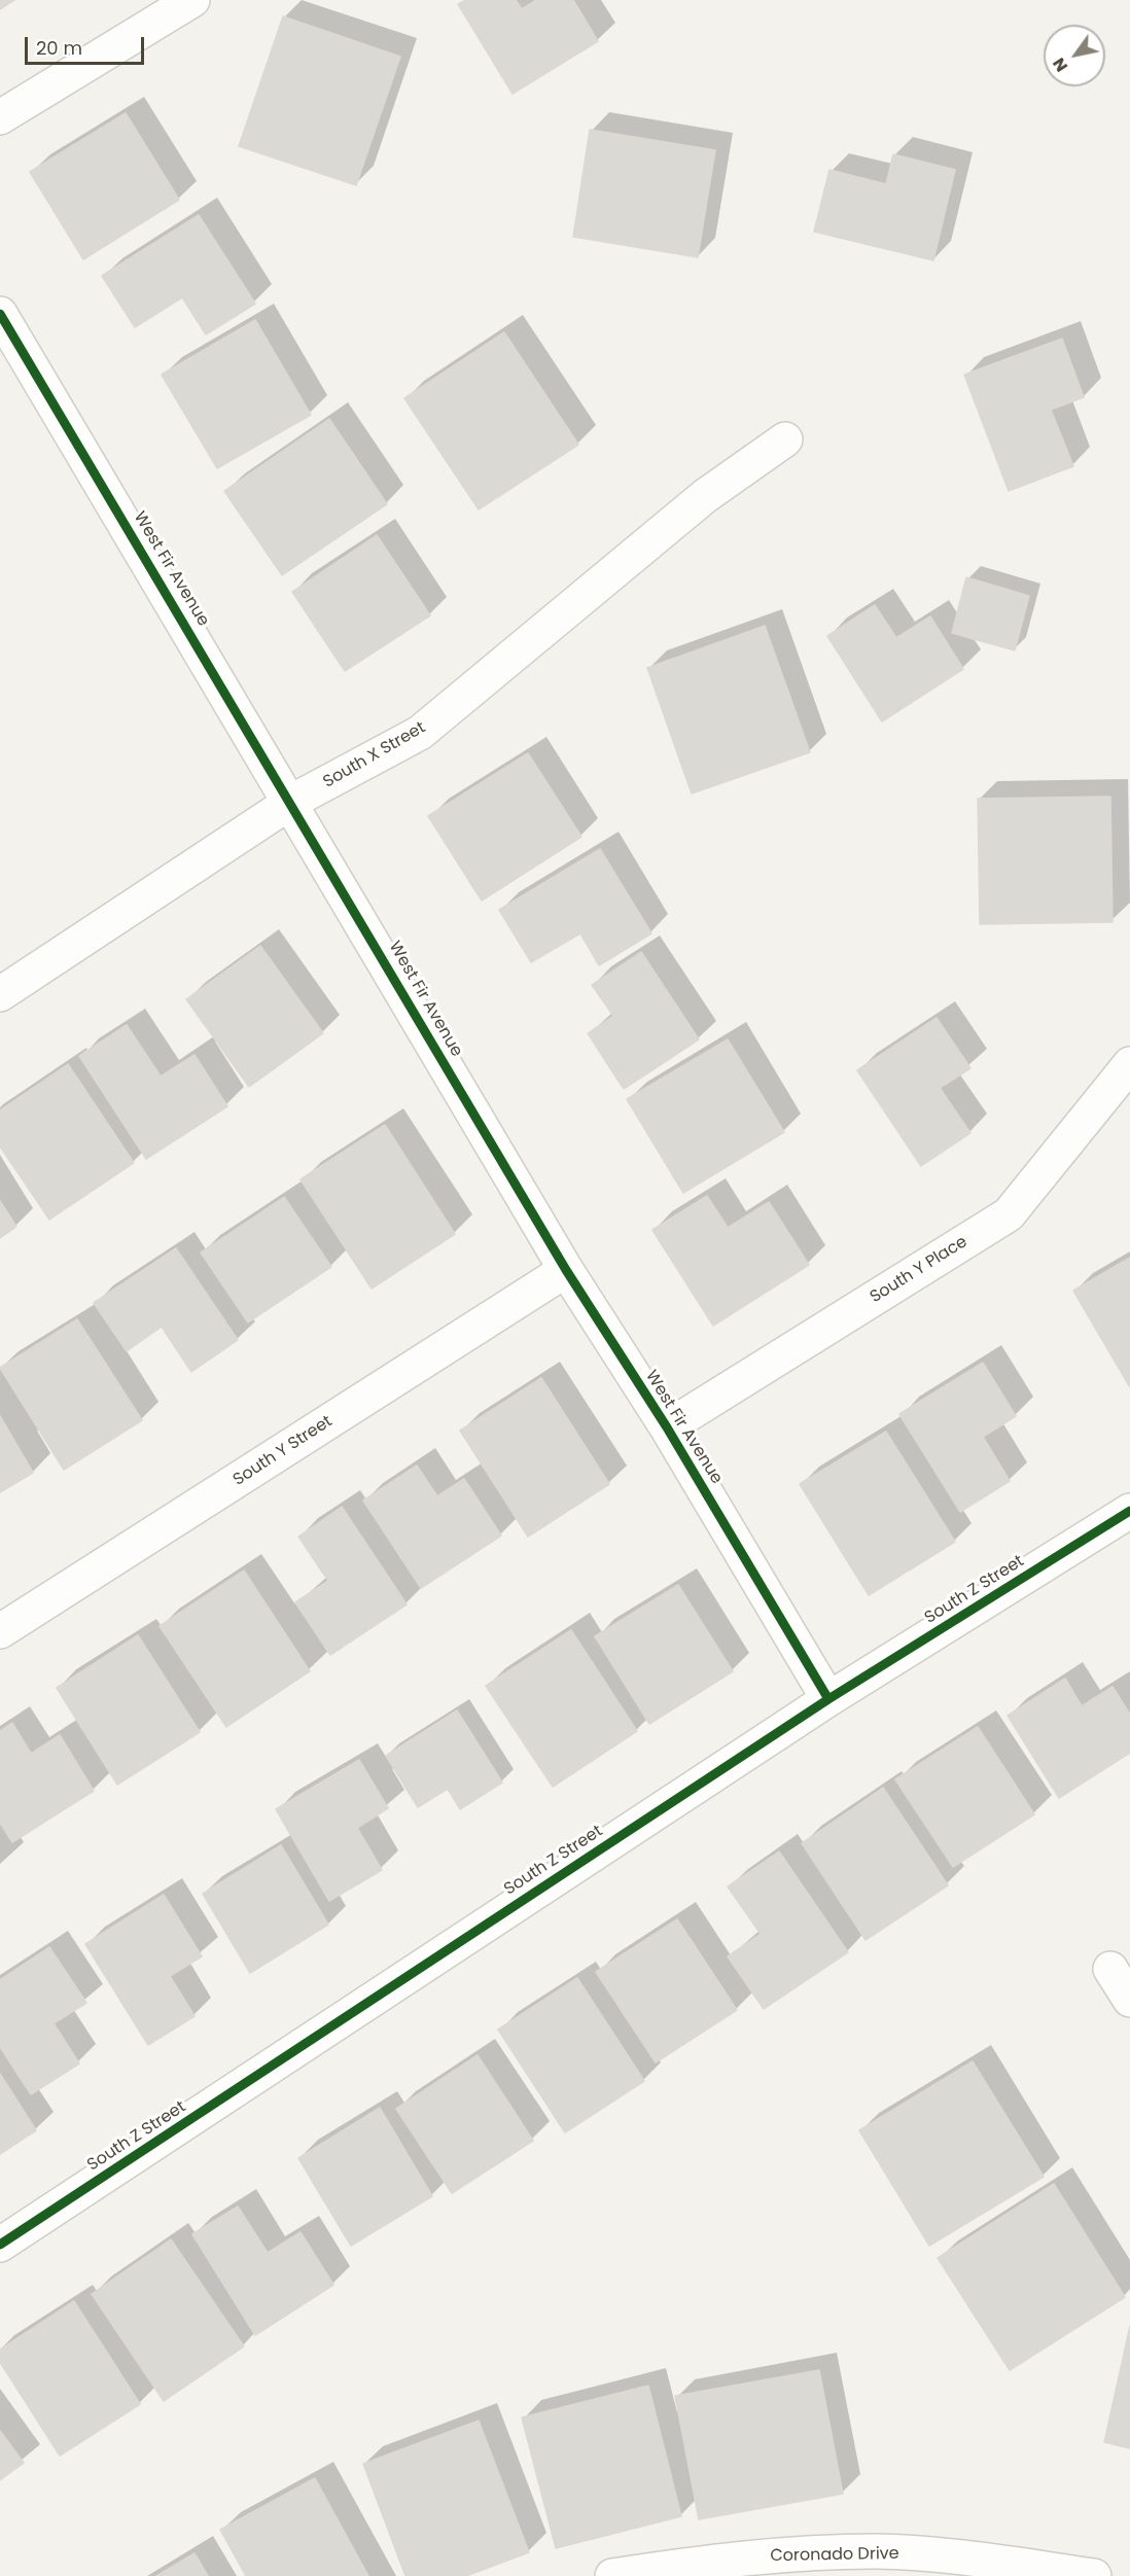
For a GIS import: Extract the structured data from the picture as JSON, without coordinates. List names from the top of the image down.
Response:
{
  "streets": {
    "street": [
      "West Fir Avenue",
      "South X Street",
      "South Y Place",
      "South Y Street",
      "South Z Street",
      "Coronado Drive"
    ]
  },
  "crossings": [
    ["West Fir Avenue", "South X Street"],
    ["West Fir Avenue", "South Y Place"],
    ["West Fir Avenue", "South Y Street"],
    ["West Fir Avenue", "South Z Street"]
  ],
  "scale_bar": "20 m",
  "north": "bottom left"
}
